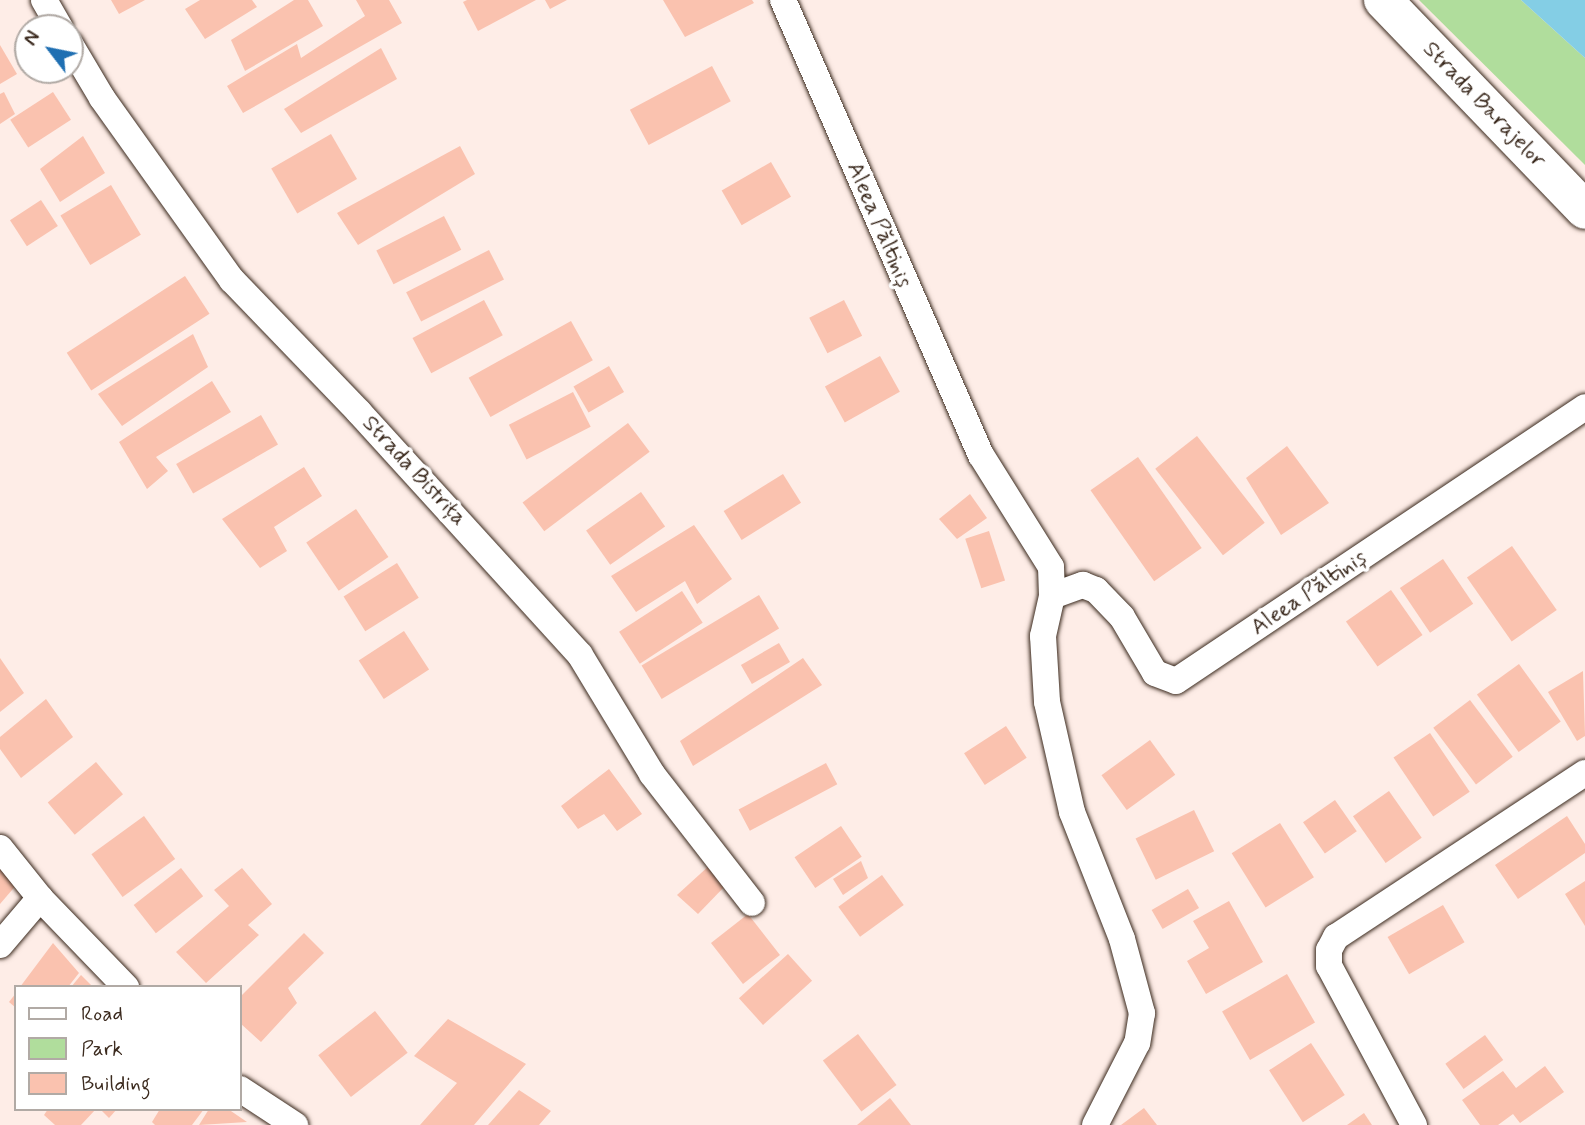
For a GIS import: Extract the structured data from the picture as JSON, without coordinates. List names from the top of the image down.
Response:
{
  "streets": {
    "main road": ["Strada Barajelor"],
    "street": ["Aleea Păltiniș", "Strada Bistrița"]
  },
  "legend": ["Road", "Park", "Building"],
  "north": "top left"
}
